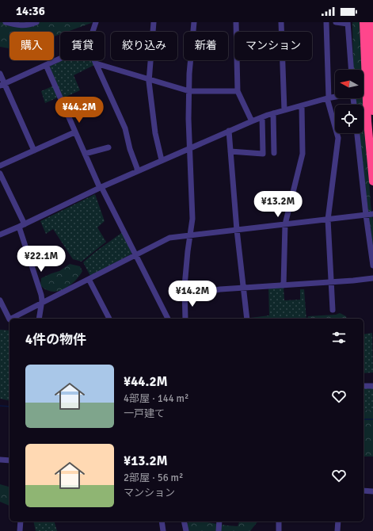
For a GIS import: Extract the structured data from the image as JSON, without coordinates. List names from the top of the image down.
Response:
{
  "north": "left",
  "page": {
    "status": "14:36",
    "chip": [
      "購入",
      "賃貸",
      "絞り込み",
      "新着",
      "マンション"
    ],
    "price": [
      "¥44.2M",
      "¥13.2M",
      "¥22.1M",
      "¥14.2M"
    ],
    "heading": "4件の物件",
    "list": [
      {
        "name": "¥44.2M",
        "note": "4部屋 · 144 m² · 一戸建て"
      },
      {
        "name": "¥13.2M",
        "note": "2部屋 · 56 m² · マンション"
      }
    ]
  }
}
